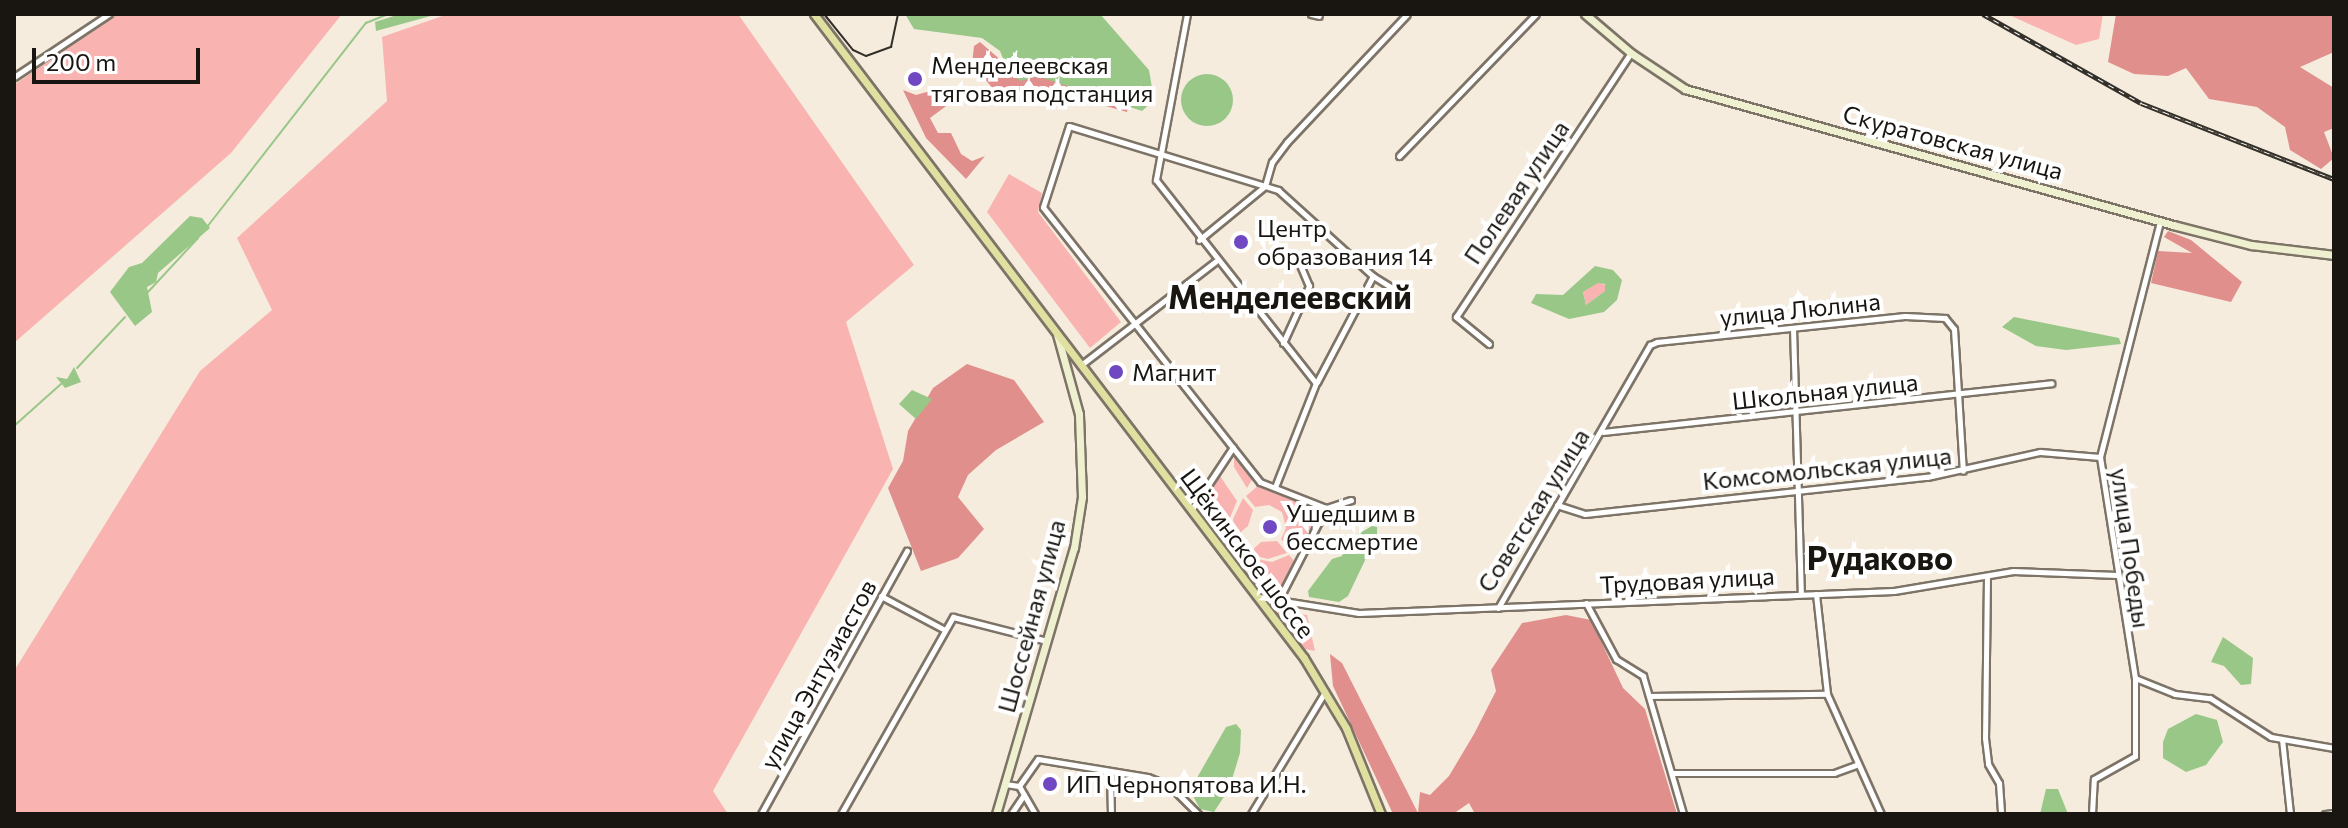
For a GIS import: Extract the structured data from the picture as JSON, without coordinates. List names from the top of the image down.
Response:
{
  "streets": {
    "main road": ["Щёкинское шоссе"],
    "street": [
      "Скуратовская улица",
      "Полевая улица",
      "улица Люлина",
      "Школьная улица",
      "Комсомольская улица",
      "Советская улица",
      "улица Победы",
      "Трудовая улица",
      "Шоссейная улица",
      "улица Энтузиастов"
    ]
  },
  "crossings": [
    ["Скуратовская улица", "Полевая улица"],
    ["Скуратовская улица", "улица Победы"],
    ["улица Люлина", "Школьная улица"],
    ["улица Люлина", "Советская улица"],
    ["Школьная улица", "Советская улица"],
    ["Комсомольская улица", "Советская улица"],
    ["Комсомольская улица", "улица Победы"],
    ["Советская улица", "Щёкинское шоссе"],
    ["Советская улица", "Трудовая улица"],
    ["улица Победы", "Трудовая улица"],
    ["Щёкинское шоссе", "Шоссейная улица"]
  ],
  "districts": ["Менделеевский", "Рудаково"],
  "places": [
    "Менделеевская тяговая подстанция",
    "Центр образования 14",
    "Магнит",
    "Ушедшим в бессмертие",
    "ИП Чернопятова И.Н."
  ],
  "scale_bar": "200 m"
}
